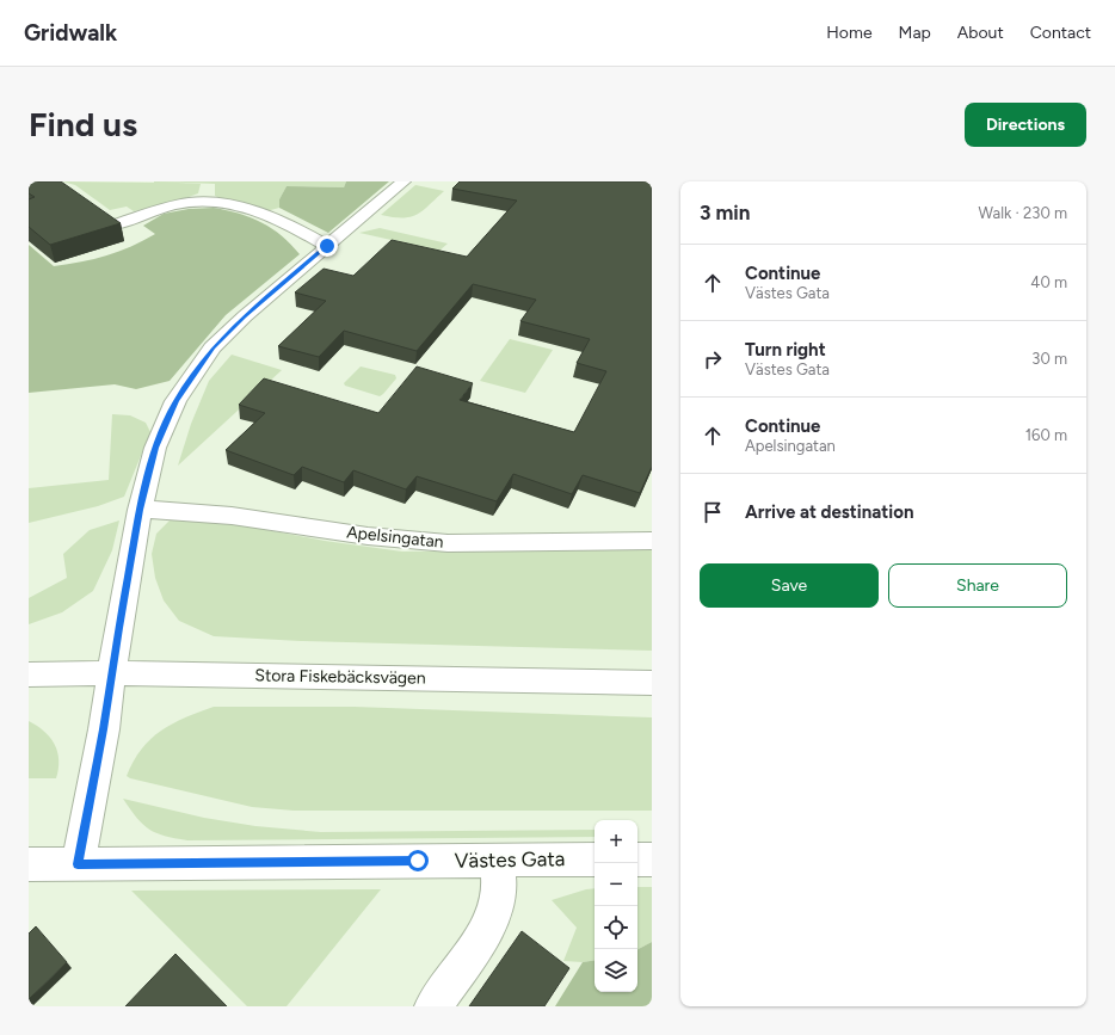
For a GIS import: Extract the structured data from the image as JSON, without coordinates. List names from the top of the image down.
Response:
{
  "streets": {
    "street": ["Apelsingatan", "Stora Fiskebäcksvägen", "Västes Gata"]
  },
  "page": {
    "header": "Gridwalk",
    "nav": [
      "Home",
      "Map",
      "About",
      "Contact"
    ],
    "buttons": [
      "Directions",
      ["Save", "Share"]
    ],
    "title": "Find us",
    "heading": ["3 min", "Walk · 230 m"],
    "list": [
      ["Continue", "Västes Gata", "40 m"],
      ["Turn right", "Västes Gata", "30 m"],
      ["Continue", "Apelsingatan", "160 m"],
      "Arrive at destination"
    ],
    "map_buttons": ["+", "−"]
  }
}
